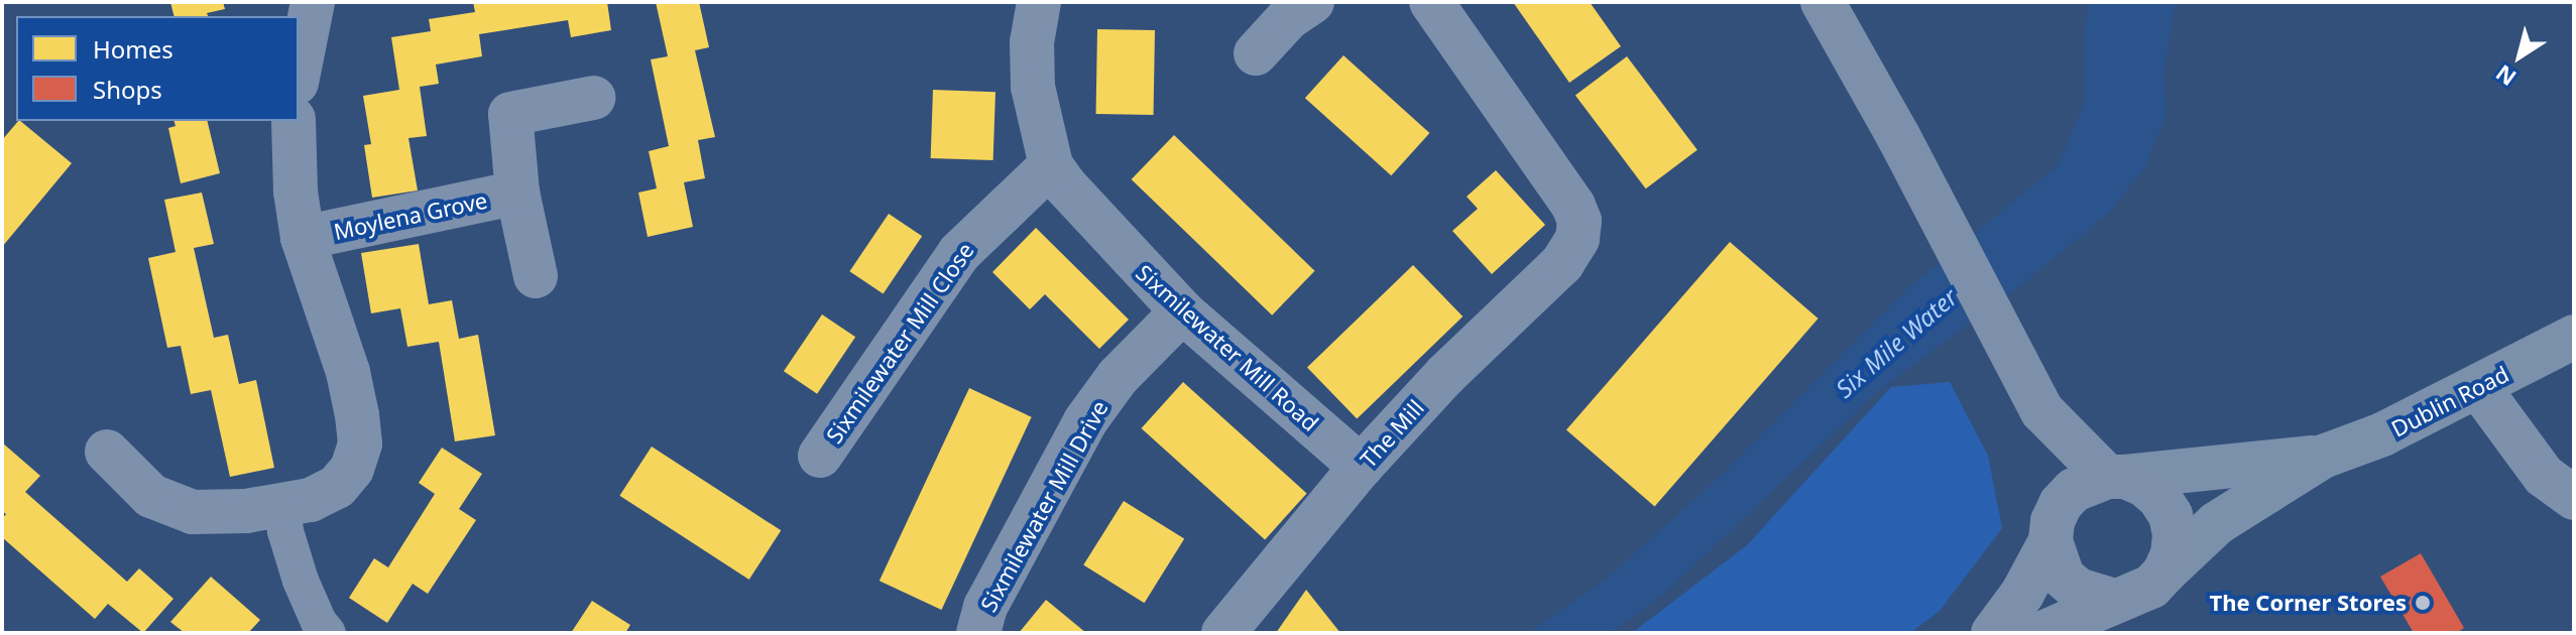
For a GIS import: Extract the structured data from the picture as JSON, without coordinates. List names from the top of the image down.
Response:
{
  "streets": {
    "main road": ["Dublin Road"],
    "street": [
      "Moylena Grove",
      "Sixmilewater Mill Close",
      "Sixmilewater Mill Road",
      "The Mill",
      "Sixmilewater Mill Drive"
    ]
  },
  "crossings": [
    ["Sixmilewater Mill Close", "Sixmilewater Mill Road"],
    ["Sixmilewater Mill Road", "The Mill"],
    ["Sixmilewater Mill Road", "Sixmilewater Mill Drive"]
  ],
  "water": ["Six Mile Water"],
  "places": ["The Corner Stores"],
  "legend": ["Homes", "Shops"],
  "north": "bottom left"
}
